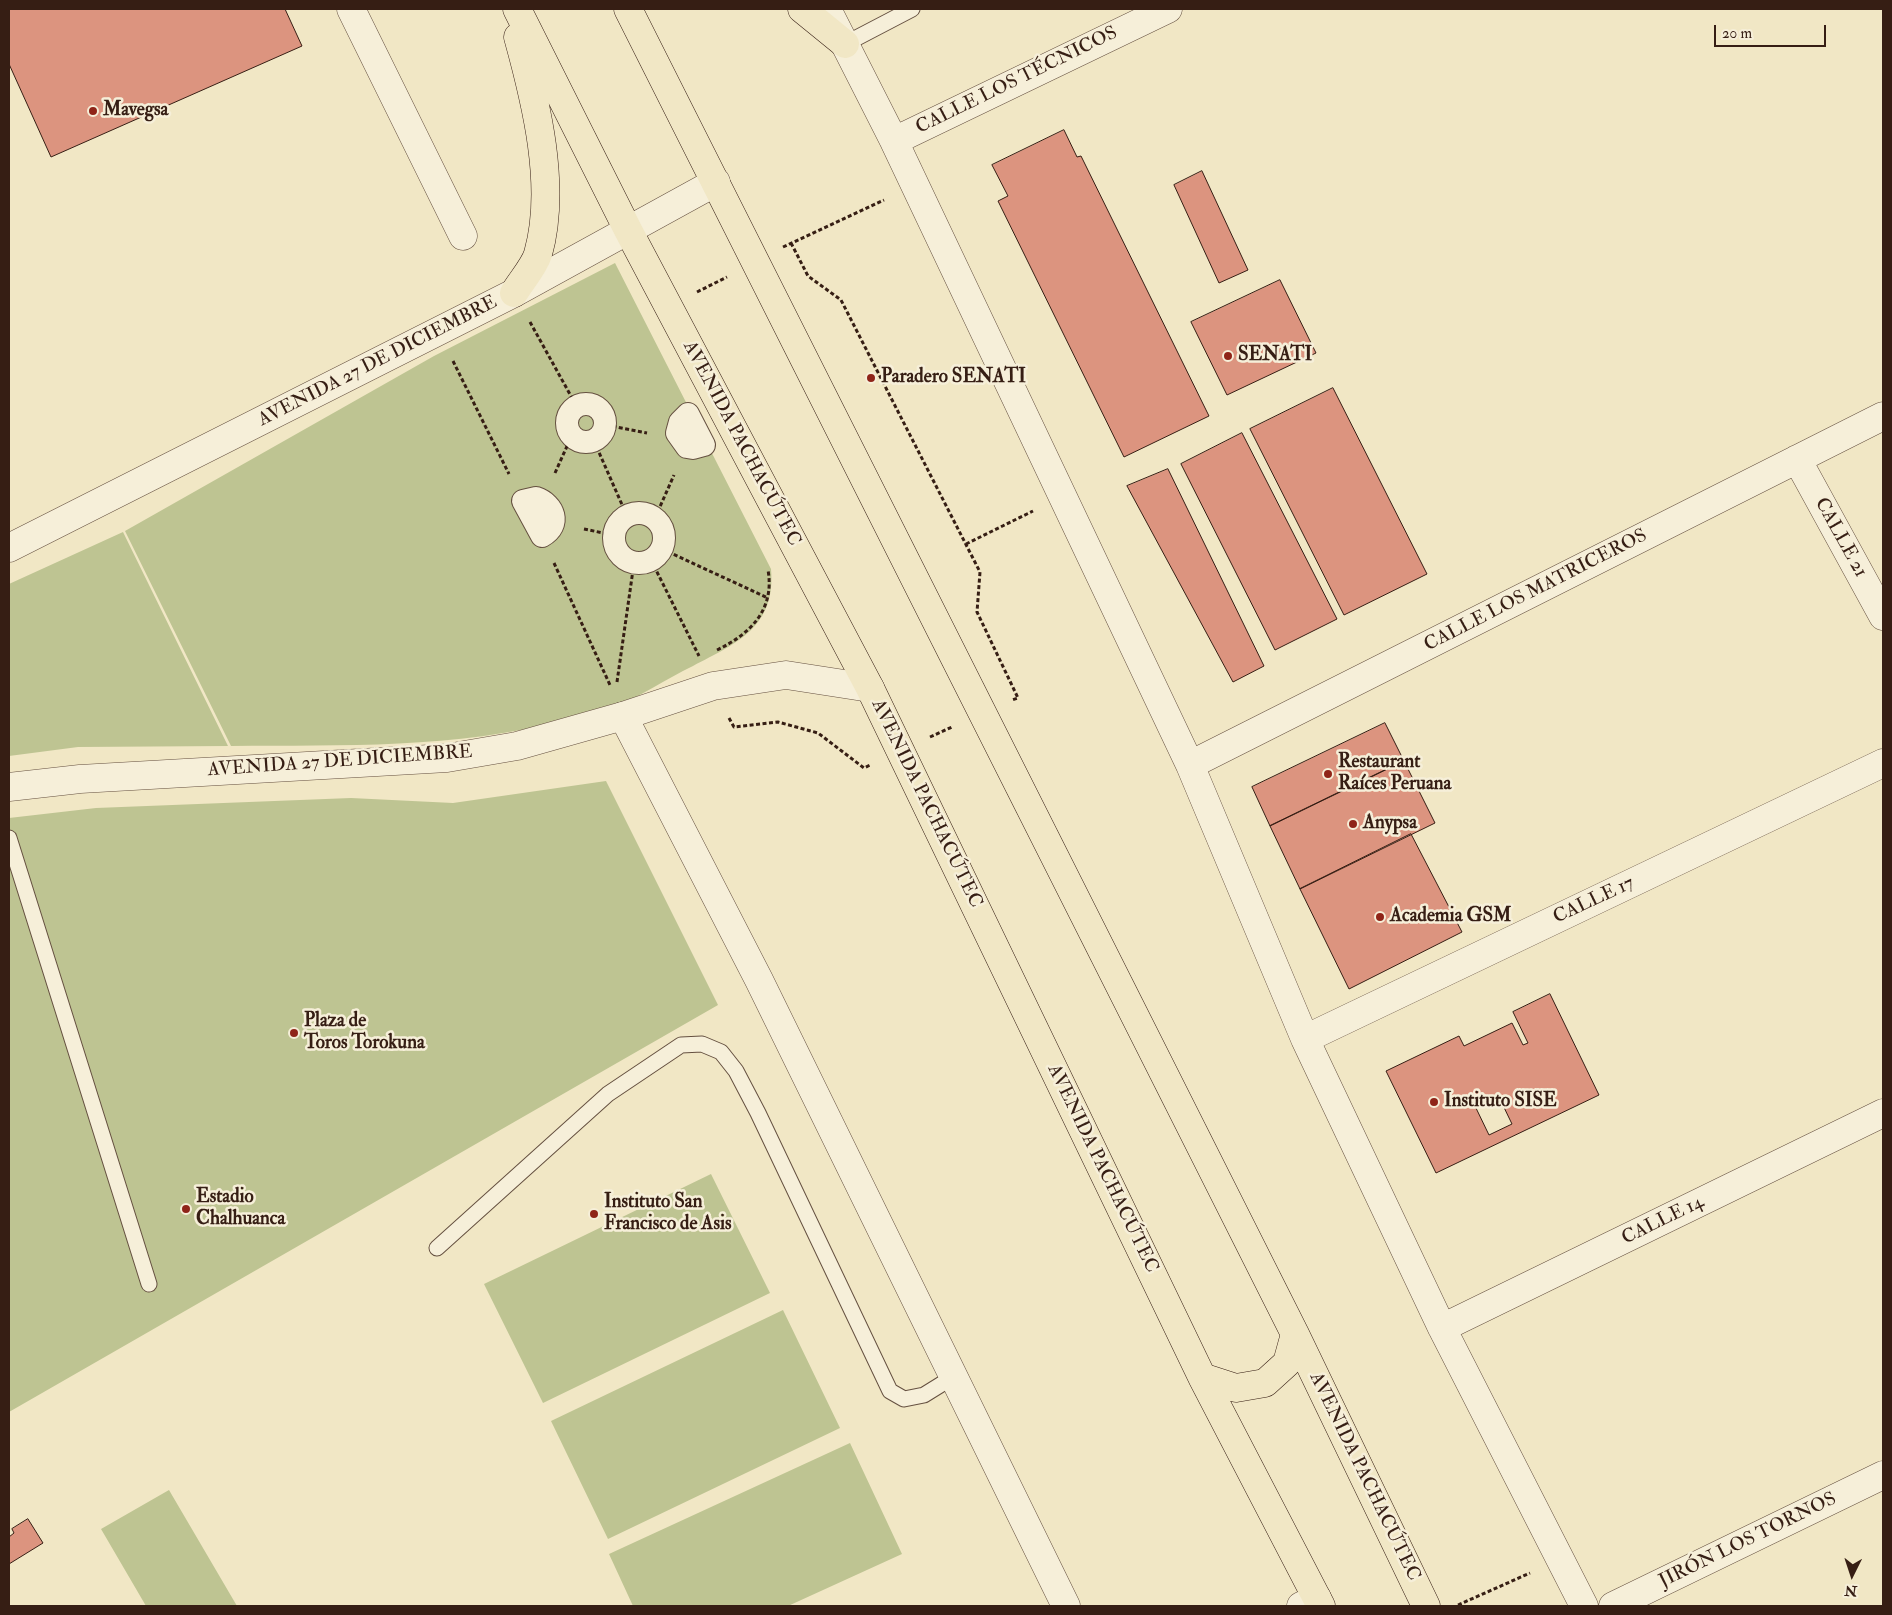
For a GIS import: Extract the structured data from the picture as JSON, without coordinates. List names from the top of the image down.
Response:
{
  "streets": {
    "main road": ["AVENIDA PACHACÚTEC"],
    "street": [
      "CALLE LOS TÉCNICOS",
      "AVENIDA 27 DE DICIEMBRE",
      "CALLE 21",
      "CALLE LOS MATRICEROS",
      "CALLE 17",
      "CALLE 14",
      "JIRÓN LOS TORNOS"
    ]
  },
  "crossings": [
    ["AVENIDA 27 DE DICIEMBRE", "AVENIDA PACHACÚTEC"],
    ["CALLE 21", "CALLE LOS MATRICEROS"]
  ],
  "places": [
    "Mavegsa",
    "SENATI",
    "Paradero SENATI",
    "Restaurant Raíces Peruana",
    "Anypsa",
    "Academia GSM",
    "Plaza de Toros Torokuna",
    "Instituto SISE",
    "Estadio Chalhuanca",
    "Instituto San Francisco de Asis"
  ],
  "scale_bar": "20 m",
  "north": "bottom"
}
